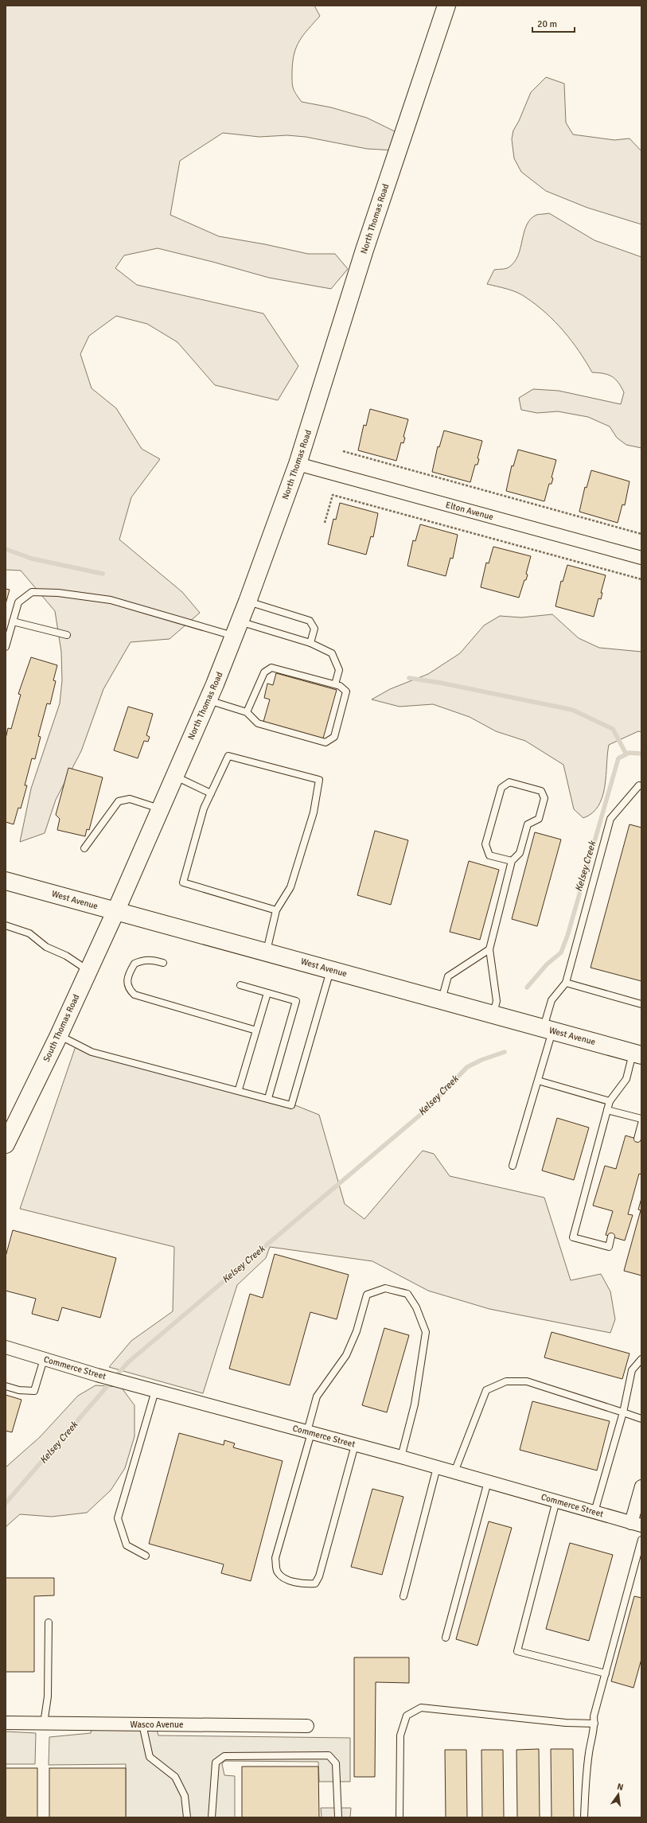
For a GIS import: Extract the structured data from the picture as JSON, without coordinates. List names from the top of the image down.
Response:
{
  "streets": {
    "street": [
      "North Thomas Road",
      "Elton Avenue",
      "West Avenue",
      "South Thomas Road",
      "Commerce Street",
      "Wasco Avenue"
    ]
  },
  "crossings": [
    ["North Thomas Road", "Elton Avenue"],
    ["North Thomas Road", "West Avenue"],
    ["North Thomas Road", "South Thomas Road"],
    ["West Avenue", "South Thomas Road"]
  ],
  "water": ["Kelsey Creek"],
  "scale_bar": "20 m",
  "north": "top"
}
